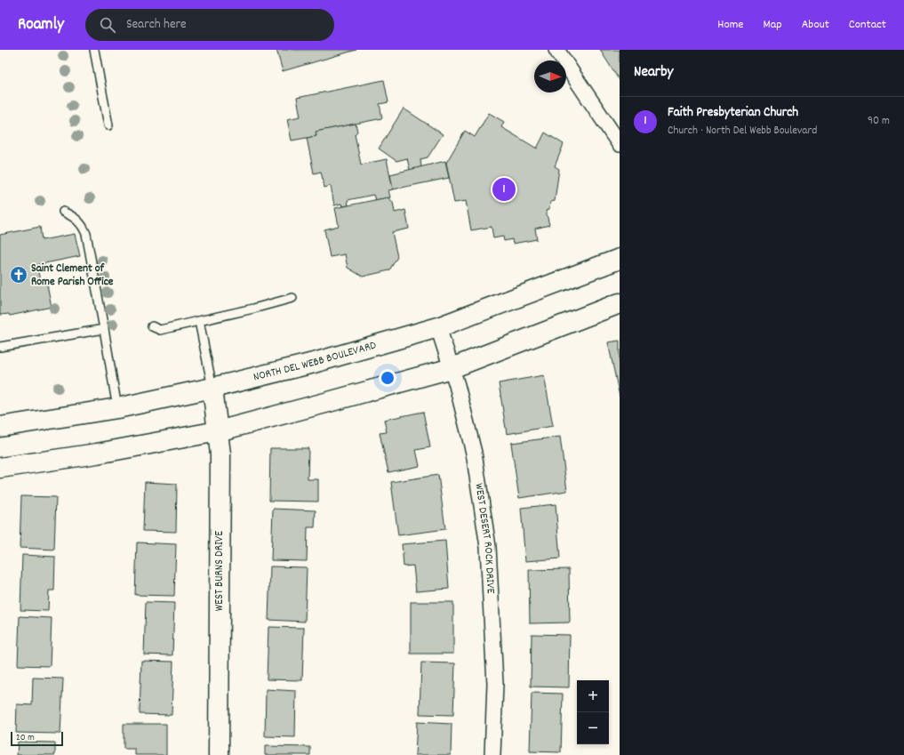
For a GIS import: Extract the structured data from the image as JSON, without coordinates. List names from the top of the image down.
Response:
{
  "streets": {
    "street": ["NORTH DEL WEBB BOULEVARD", "WEST DESERT ROCK DRIVE", "WEST BURNS DRIVE"]
  },
  "crossings": [
    ["NORTH DEL WEBB BOULEVARD", "WEST DESERT ROCK DRIVE"],
    ["NORTH DEL WEBB BOULEVARD", "WEST BURNS DRIVE"]
  ],
  "places": {
    "church": ["Saint Clement of Rome Parish Office"]
  },
  "scale_bar": "20 m",
  "north": "right",
  "page": {
    "header": "Roamly",
    "search": "Search here",
    "nav": [
      "Home",
      "Map",
      "About",
      "Contact"
    ],
    "heading": "Nearby",
    "list": [
      {
        "mark": "1",
        "name": "Faith Presbyterian Church",
        "note": "Church · North Del Webb Boulevard",
        "value": "90 m"
      }
    ],
    "pins": "1",
    "map_buttons": ["+", "−"],
    "scale": "20 m"
  }
}
